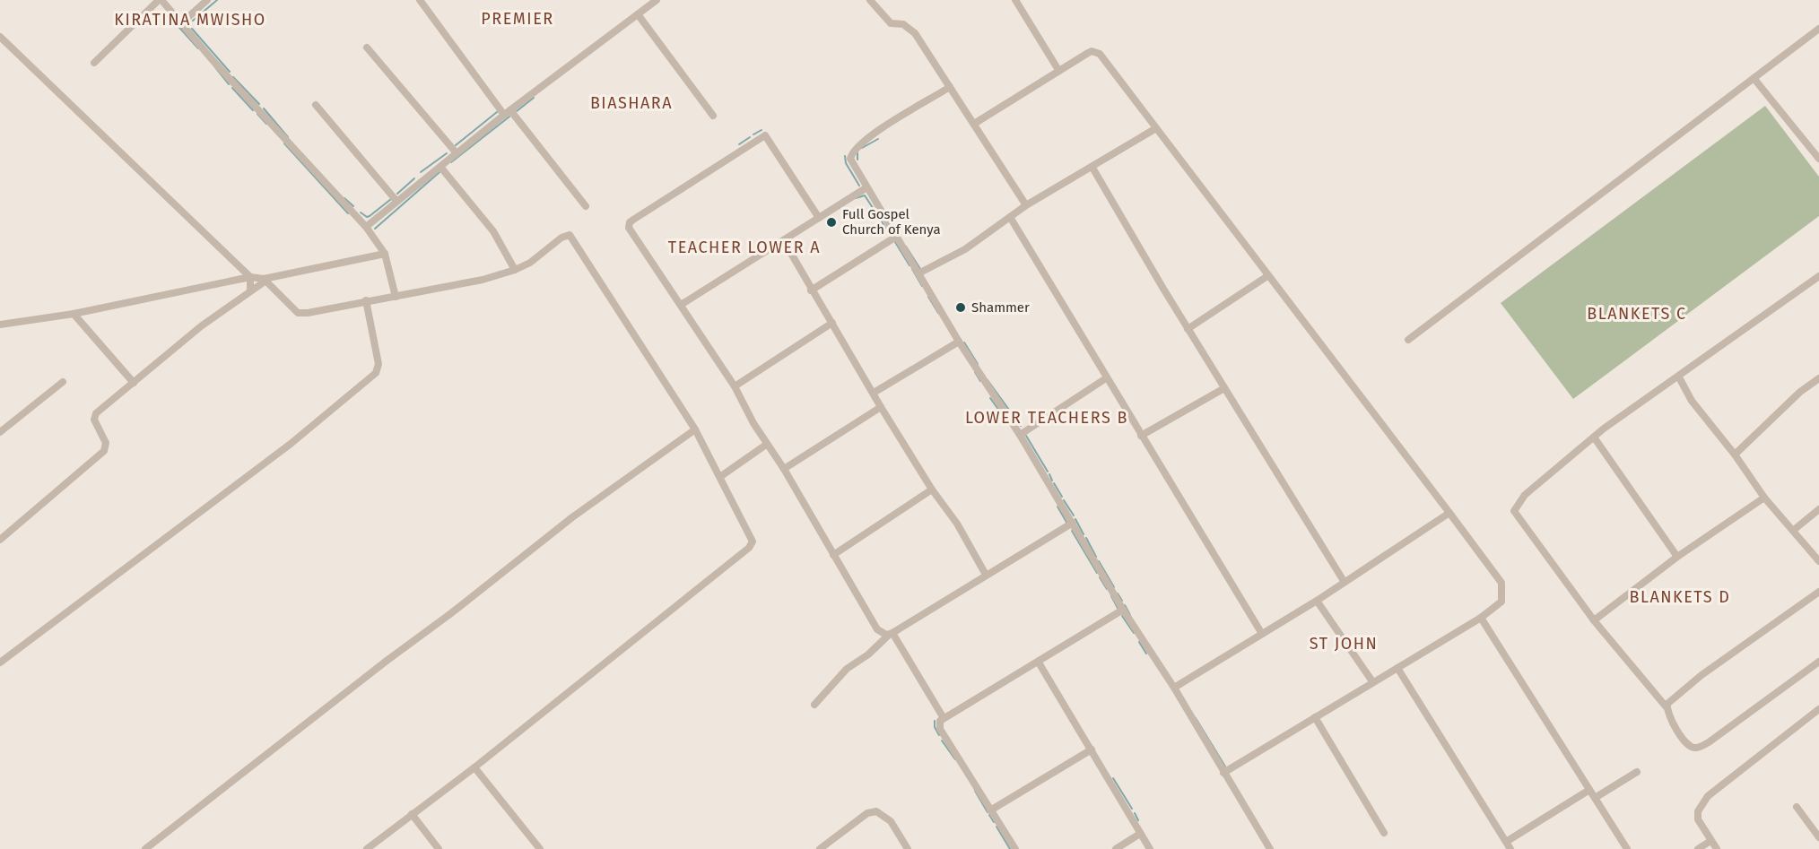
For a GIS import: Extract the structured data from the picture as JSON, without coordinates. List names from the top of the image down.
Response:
{
  "districts": [
    "PREMIER",
    "KIRATINA MWISHO",
    "BIASHARA",
    "TEACHER LOWER A",
    "BLANKETS C",
    "LOWER TEACHERS B",
    "BLANKETS D",
    "ST JOHN"
  ],
  "places": ["Full Gospel Church of Kenya", "Shammer"]
}
